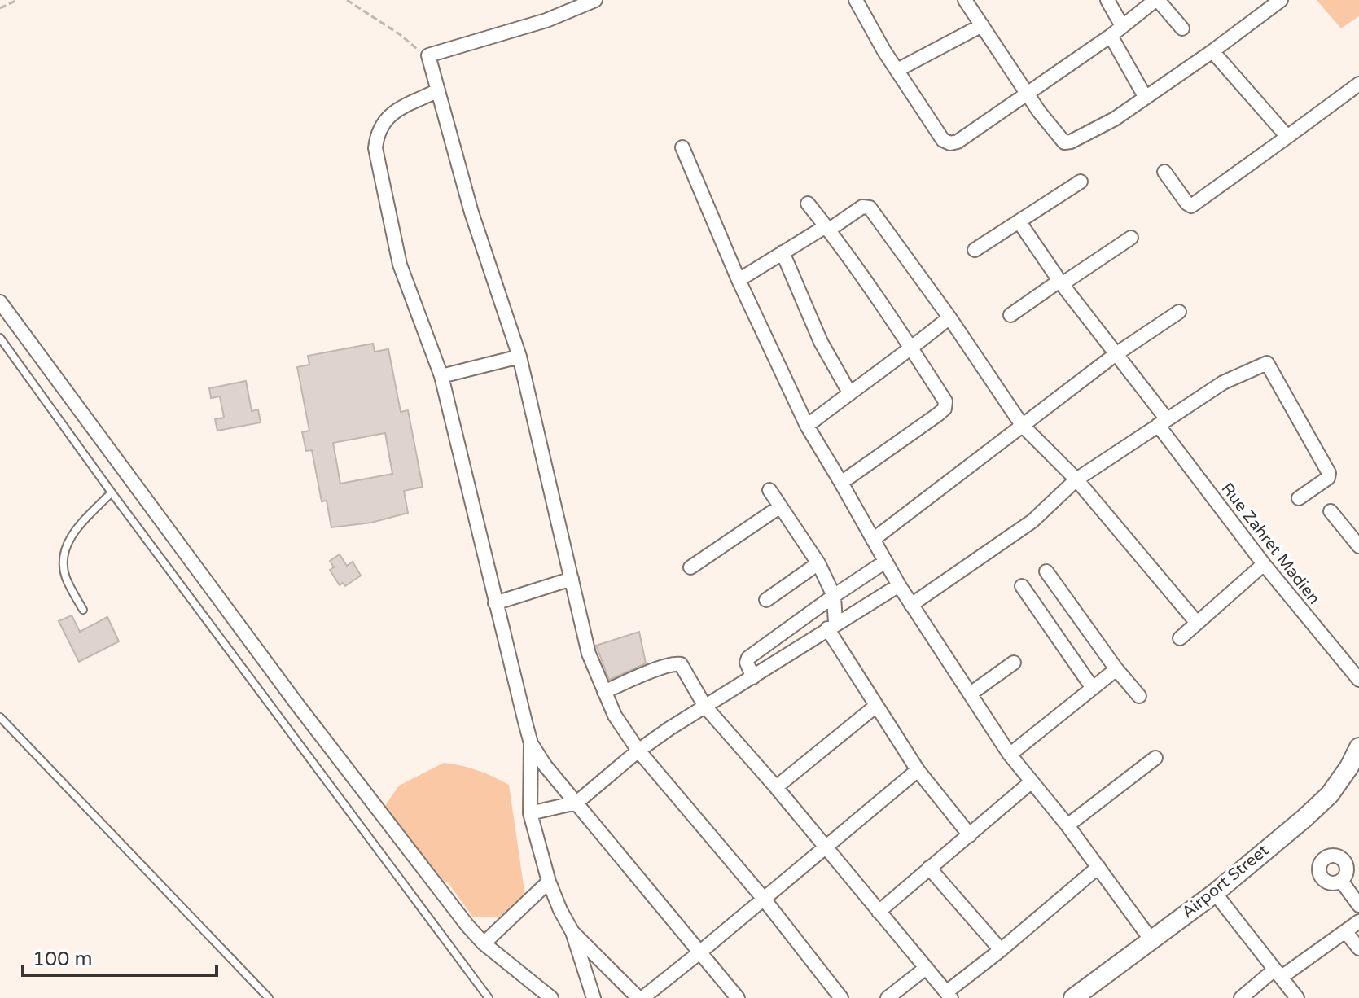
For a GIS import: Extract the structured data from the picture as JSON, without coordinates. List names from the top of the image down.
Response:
{
  "streets": {
    "street": ["Rue Zahret Madien", "Airport Street"]
  },
  "scale_bar": "100 m"
}
